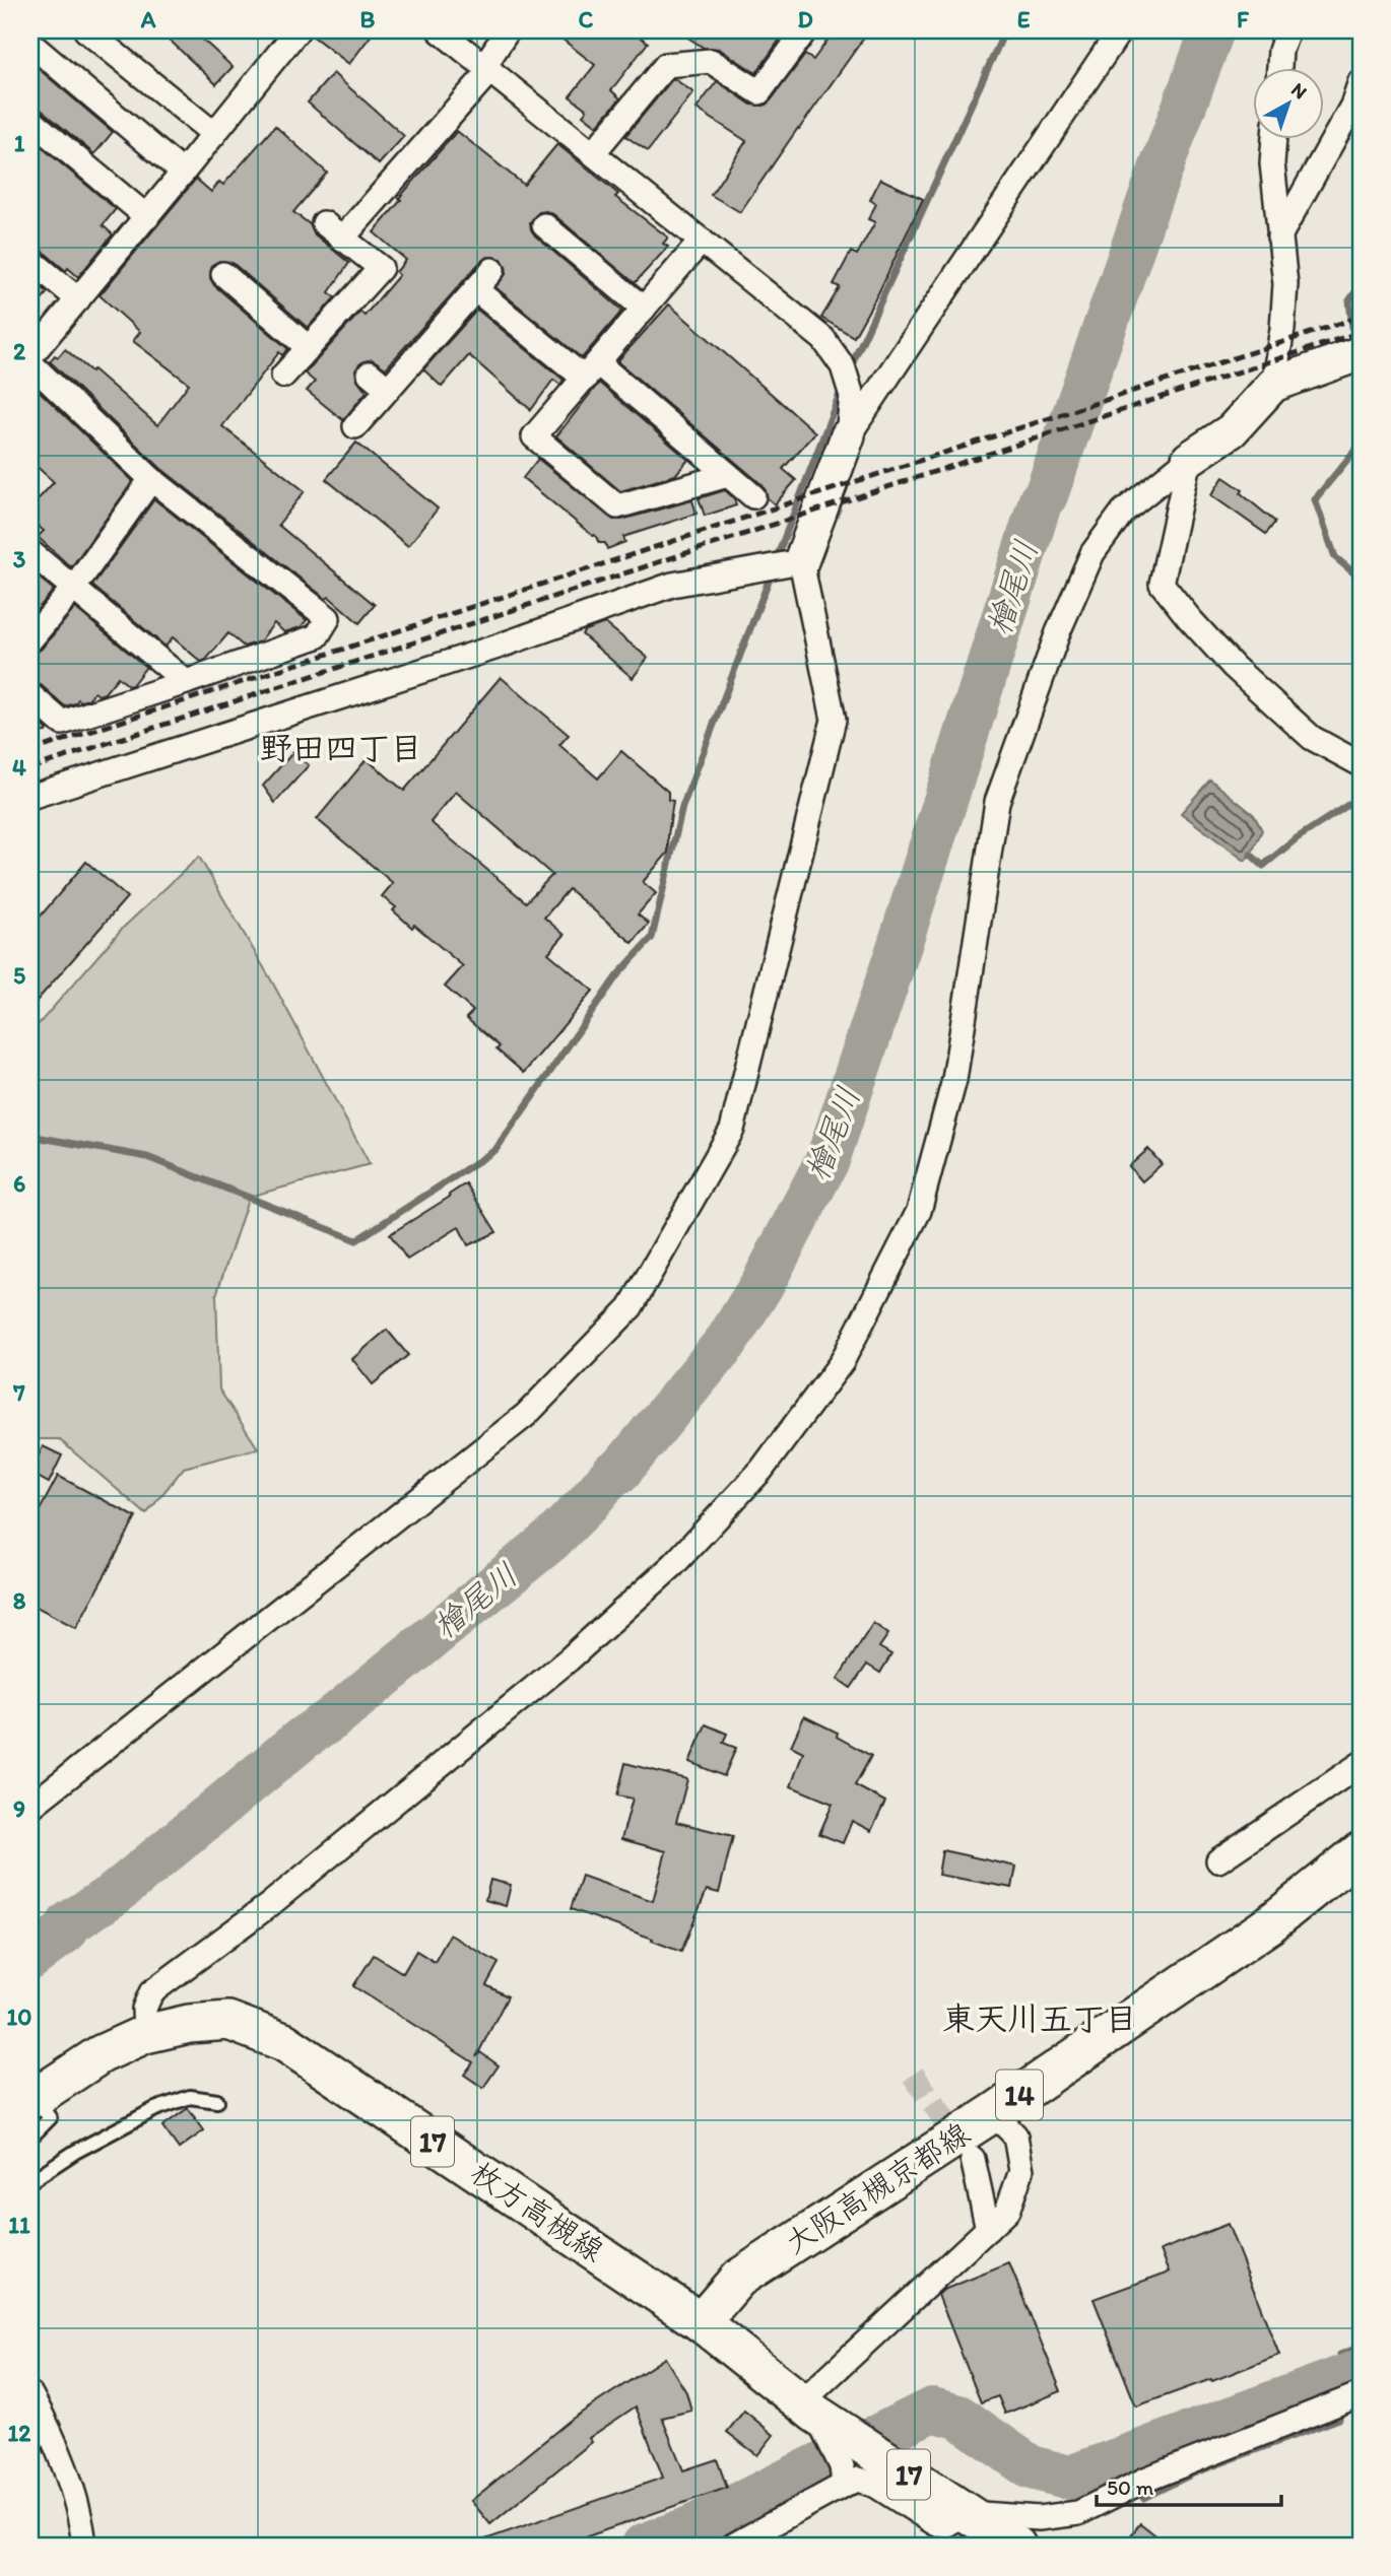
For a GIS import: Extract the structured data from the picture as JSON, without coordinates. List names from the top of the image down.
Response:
{
  "streets": {
    "main road": [
      "14",
      "17",
      "大阪高槻京都線",
      "枚方高槻線"
    ]
  },
  "crossings": [
    ["大阪高槻京都線", "枚方高槻線"]
  ],
  "districts": ["野田四丁目", "東天川五丁目"],
  "water": ["檜尾川"],
  "scale_bar": "50 m",
  "north": "top right",
  "grid": {
    "columns": [
      "A",
      "B",
      "C",
      "D",
      "E",
      "F"
    ],
    "rows": [
      "1",
      "2",
      "3",
      "4",
      "5",
      "6",
      "7",
      "8",
      "9",
      "10",
      "11",
      "12"
    ]
  }
}
